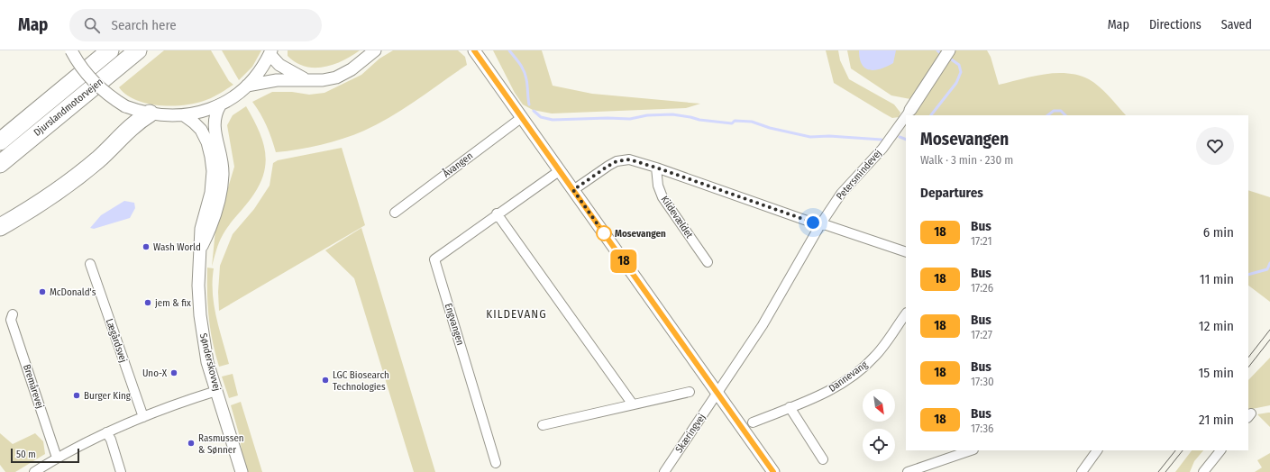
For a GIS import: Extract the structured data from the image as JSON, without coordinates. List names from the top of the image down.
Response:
{
  "streets": {
    "highway": ["Djurslandmotorvejen"],
    "street": [
      "Åvangen",
      "Petersmindevej",
      "Kildevældet",
      "Engvangen",
      "Lægårdsvej",
      "Sønderskovvej",
      "Dannevang",
      "Bremårevej",
      "Skæringvej"
    ]
  },
  "crossings": [
    ["Petersmindevej", "Skæringvej"]
  ],
  "districts": ["KILDEVANG"],
  "places": [
    "Mosevangen",
    "Wash World",
    "McDonald's",
    "jem & fix",
    "Uno-X",
    "LGC Biosearch Technologies",
    "Burger King",
    "Rasmussen & Sønner"
  ],
  "lines": ["bus line 18"],
  "scale_bar": "50 m",
  "north": "bottom right",
  "page": {
    "header": "Map",
    "search": "Search here",
    "nav": ["Map", "Directions", "Saved"],
    "on_map": "18",
    "heading": [
      ["Mosevangen", "Walk · 3 min · 230 m"],
      "Departures"
    ],
    "list": [
      {
        "mark": "18",
        "name": "Bus",
        "note": "17:21",
        "value": "6 min"
      },
      {
        "mark": "18",
        "name": "Bus",
        "note": "17:26",
        "value": "11 min"
      },
      {
        "mark": "18",
        "name": "Bus",
        "note": "17:27",
        "value": "12 min"
      },
      {
        "mark": "18",
        "name": "Bus",
        "note": "17:30",
        "value": "15 min"
      },
      {
        "mark": "18",
        "name": "Bus",
        "note": "17:36",
        "value": "21 min"
      }
    ],
    "scale": "50 m"
  }
}
